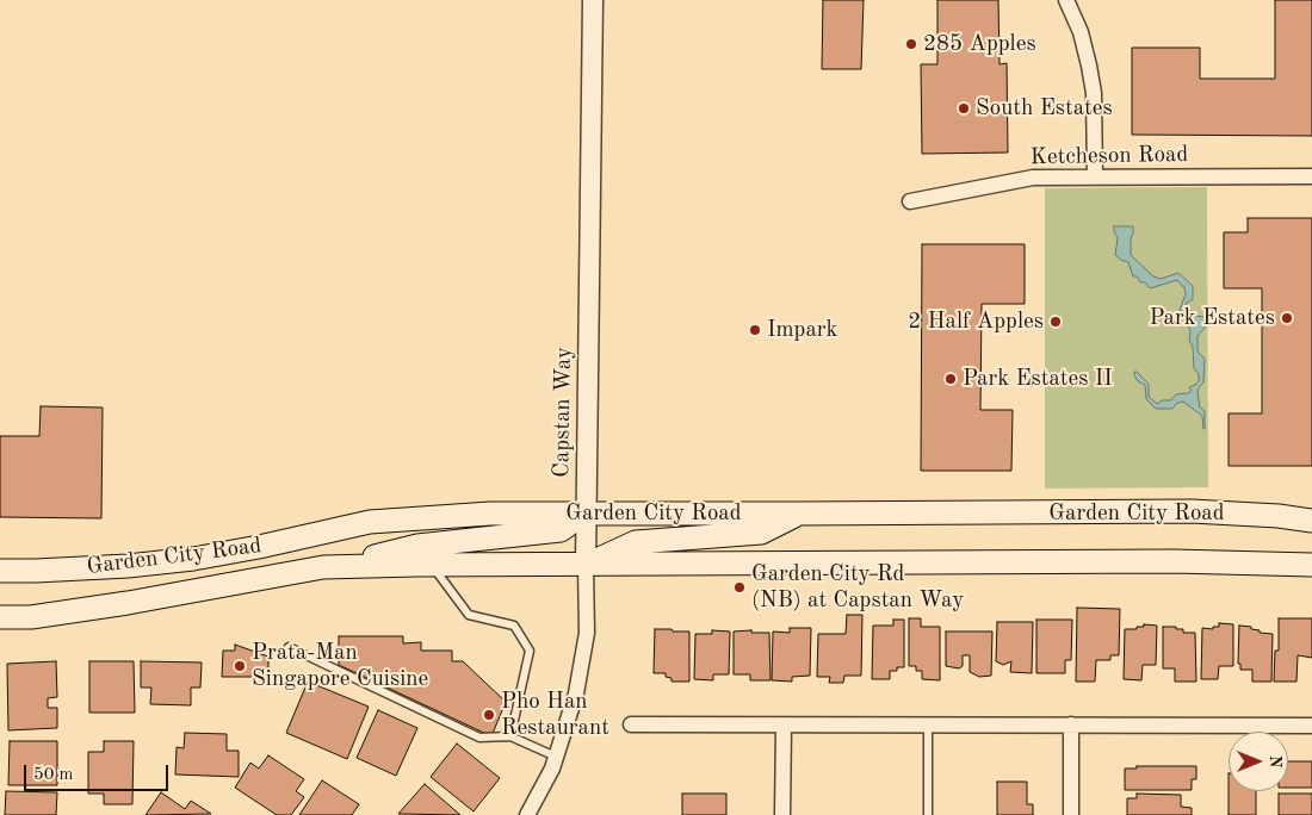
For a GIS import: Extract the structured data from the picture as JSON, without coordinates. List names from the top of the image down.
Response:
{
  "streets": {
    "main road": ["Garden City Road"],
    "street": ["Ketcheson Road", "Capstan Way"]
  },
  "crossings": [
    ["Capstan Way", "Garden City Road"]
  ],
  "places": [
    "285 Apples",
    "South Estates",
    "Park Estates",
    "2 Half Apples",
    "Impark",
    "Park Estates II",
    "Garden City Rd (NB) at Capstan Way",
    "Prata-Man Singapore Cuisine",
    "Pho Han Restaurant"
  ],
  "scale_bar": "50 m",
  "north": "right"
}
